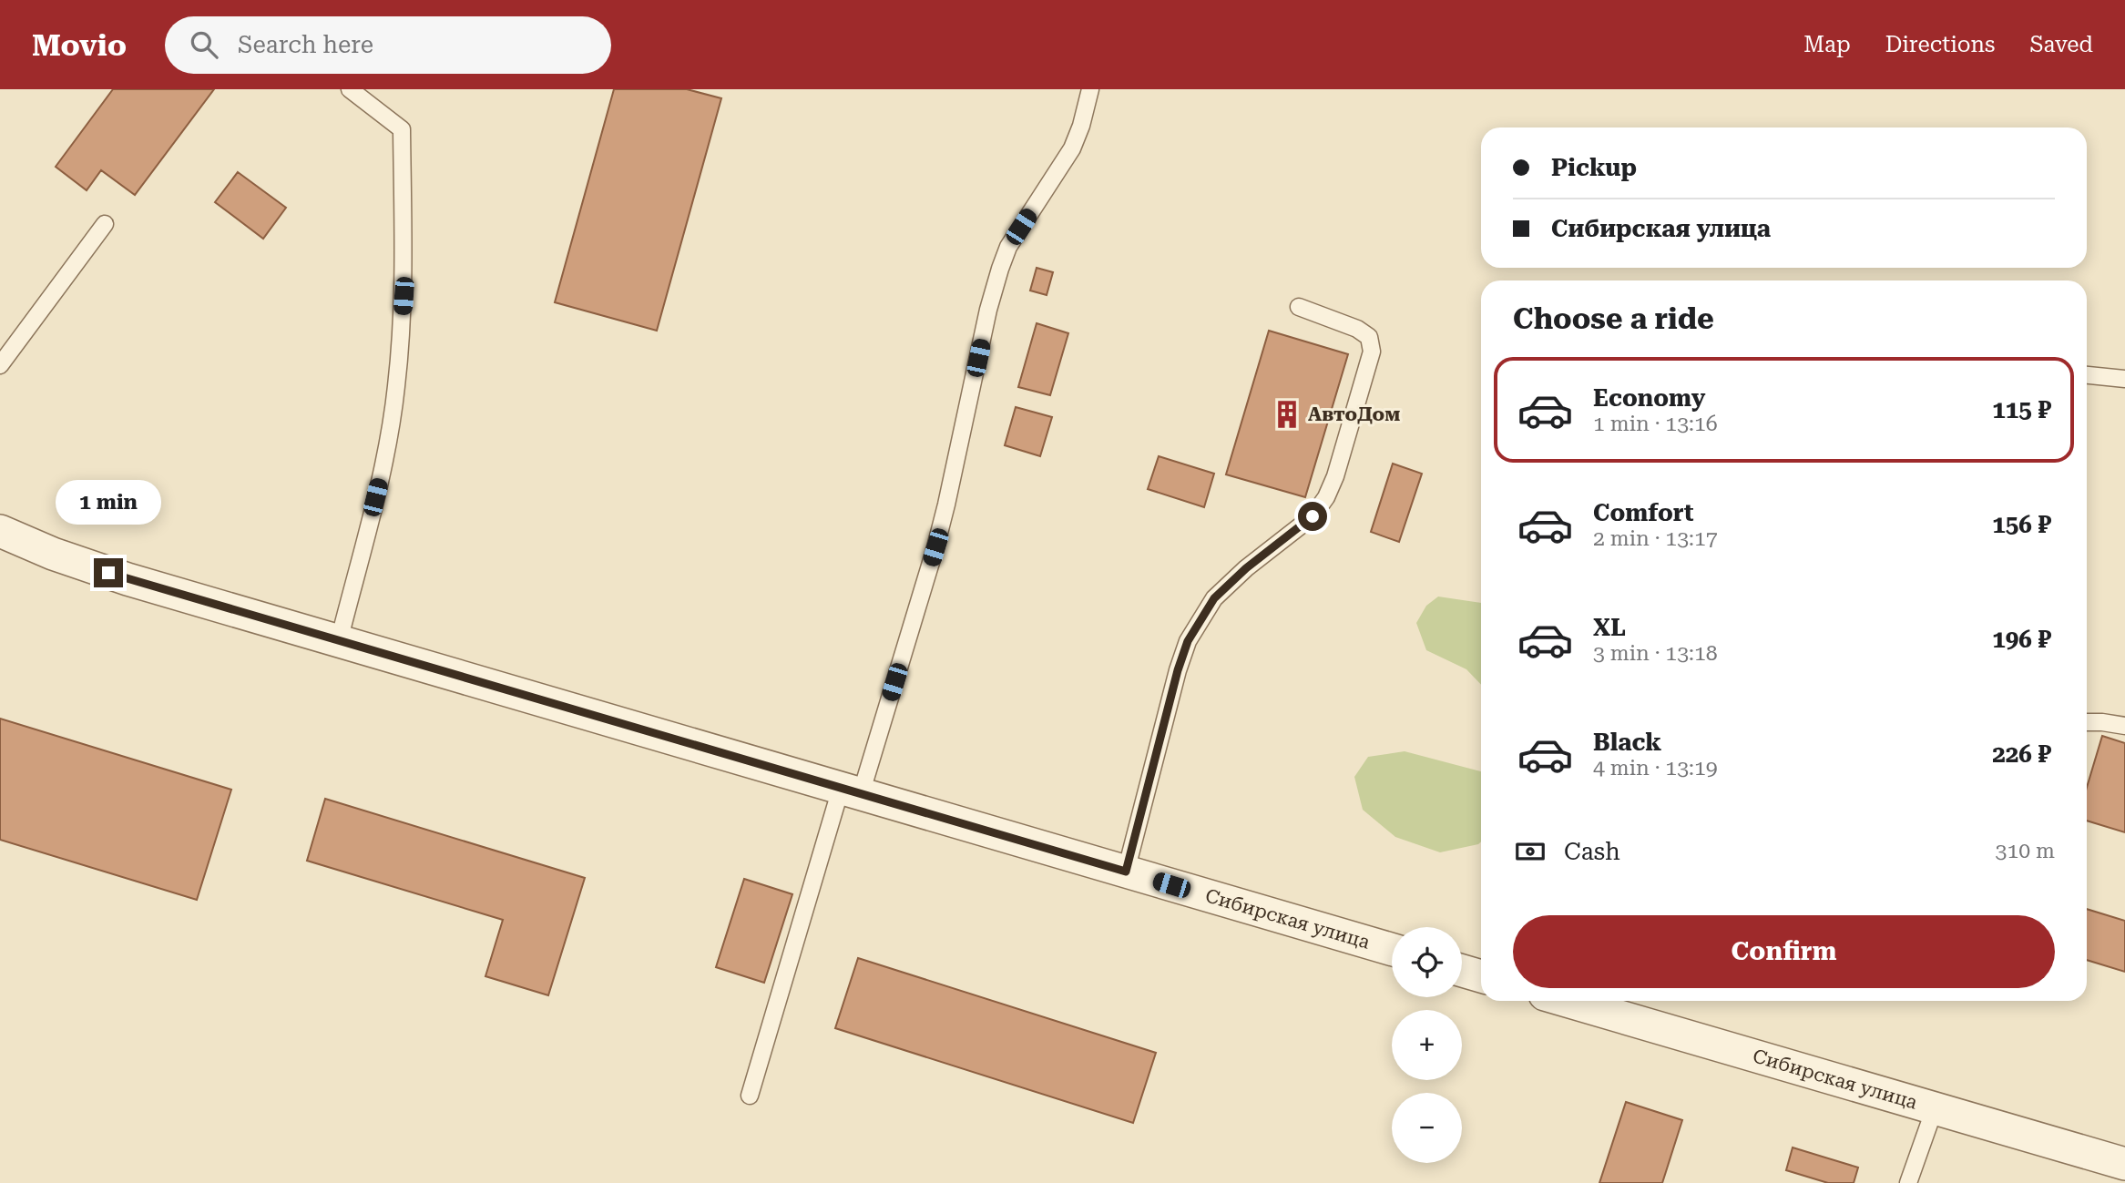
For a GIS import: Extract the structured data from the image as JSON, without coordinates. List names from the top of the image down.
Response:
{
  "streets": {
    "street": ["Сибирская улица"]
  },
  "places": {
    "building": ["АвтоДом"]
  },
  "page": {
    "header": "Movio",
    "search": "Search here",
    "nav": ["Map", "Directions", "Saved"],
    "banner": ["Pickup", "Сибирская улица"],
    "heading": "Choose a ride",
    "list": [
      {
        "name": "Economy",
        "note": "1 min · 13:16",
        "value": "115 ₽"
      },
      {
        "name": "Comfort",
        "note": "2 min · 13:17",
        "value": "156 ₽"
      },
      {
        "name": "XL",
        "note": "3 min · 13:18",
        "value": "196 ₽"
      },
      {
        "name": "Black",
        "note": "4 min · 13:19",
        "value": "226 ₽"
      }
    ],
    "bubble": "1 min",
    "pay": ["Cash", "310 m"],
    "buttons": "Confirm",
    "map_buttons": ["+", "−"]
  }
}
